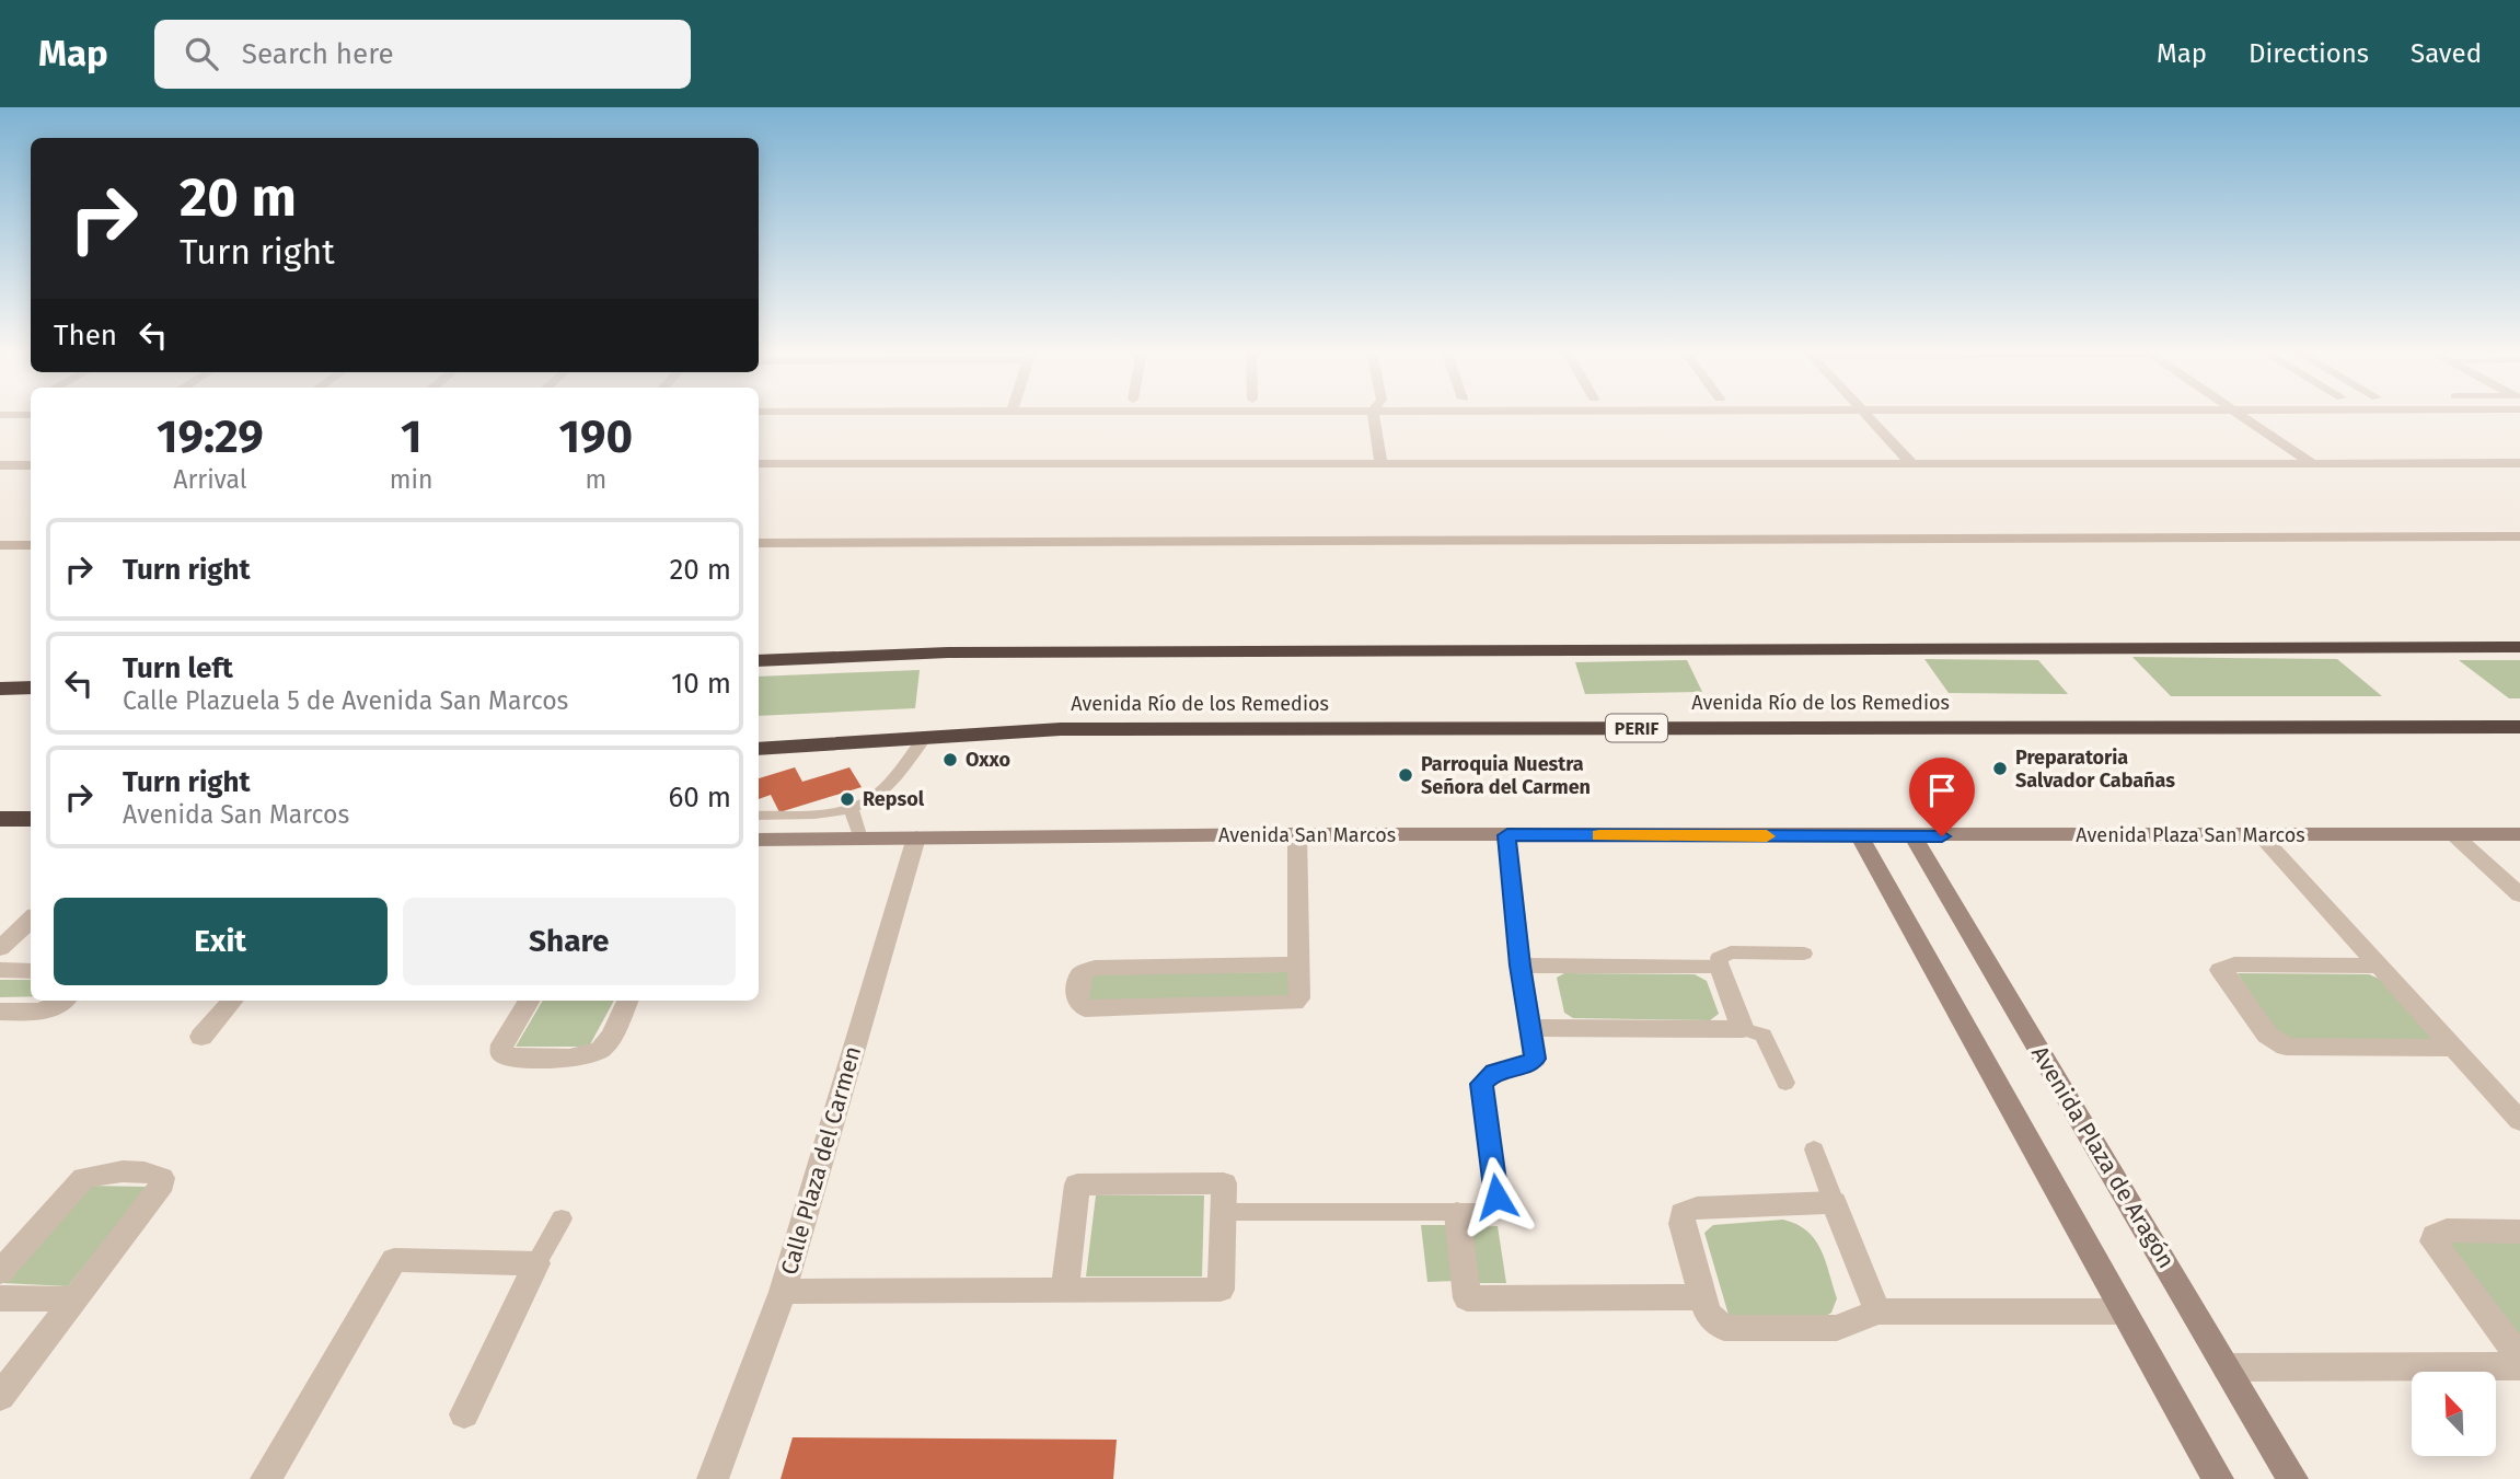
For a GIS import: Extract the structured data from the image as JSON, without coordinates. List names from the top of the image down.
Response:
{
  "streets": {
    "highway": ["Avenida Río de los Remedios", "PERIF"],
    "street": [
      "Avenida San Marcos",
      "Avenida Plaza San Marcos",
      "Avenida Plaza de Aragón",
      "Calle Plaza del Carmen"
    ]
  },
  "crossings": [
    ["Avenida San Marcos", "Avenida Plaza San Marcos"],
    ["Avenida San Marcos", "Calle Plaza del Carmen"],
    ["Avenida Plaza San Marcos", "Avenida Plaza de Aragón"]
  ],
  "places": [
    "Oxxo",
    "Preparatoria Salvador Cabañas",
    "Parroquia Nuestra Señora del Carmen",
    "Repsol"
  ],
  "north": "top left",
  "page": {
    "header": "Map",
    "search": "Search here",
    "nav": ["Map", "Directions", "Saved"],
    "turn": ["20 m", "Turn right"],
    "then": "Then",
    "eta": [
      "19:29",
      "Arrival",
      "1",
      "min",
      "190",
      "m"
    ],
    "list": [
      {
        "name": "Turn right",
        "value": "20 m"
      },
      {
        "name": "Turn left",
        "note": "Calle Plazuela 5 de Avenida San Marcos",
        "value": "10 m"
      },
      {
        "name": "Turn right",
        "note": "Avenida San Marcos",
        "value": "60 m"
      }
    ],
    "buttons": ["Exit", "Share"]
  }
}
